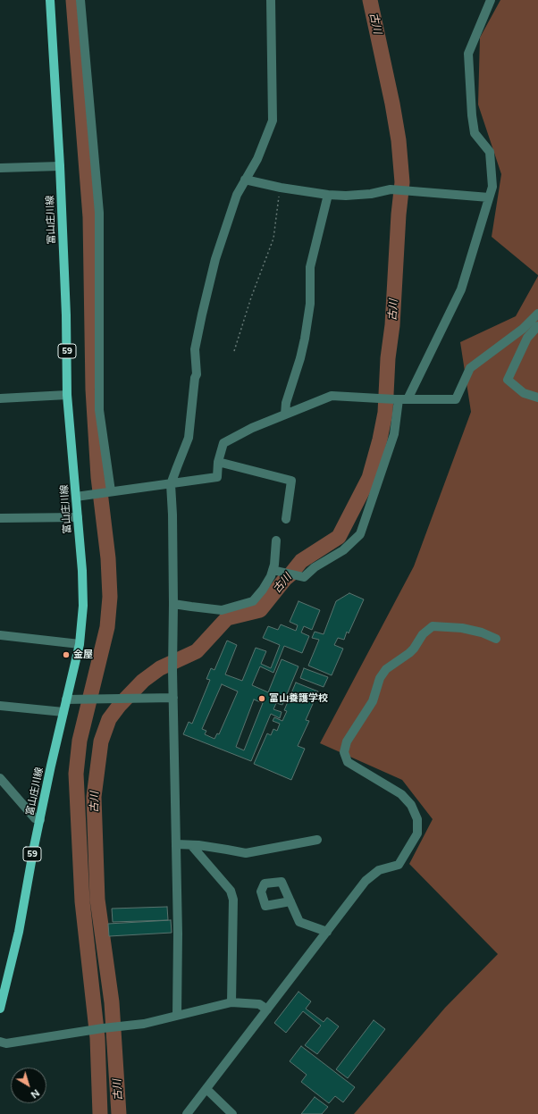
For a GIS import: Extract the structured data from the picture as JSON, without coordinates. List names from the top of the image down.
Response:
{
  "streets": {
    "main road": ["富山庄川線", "59"]
  },
  "water": ["古川"],
  "places": ["金屋", "富山養護学校"],
  "north": "bottom right"
}
